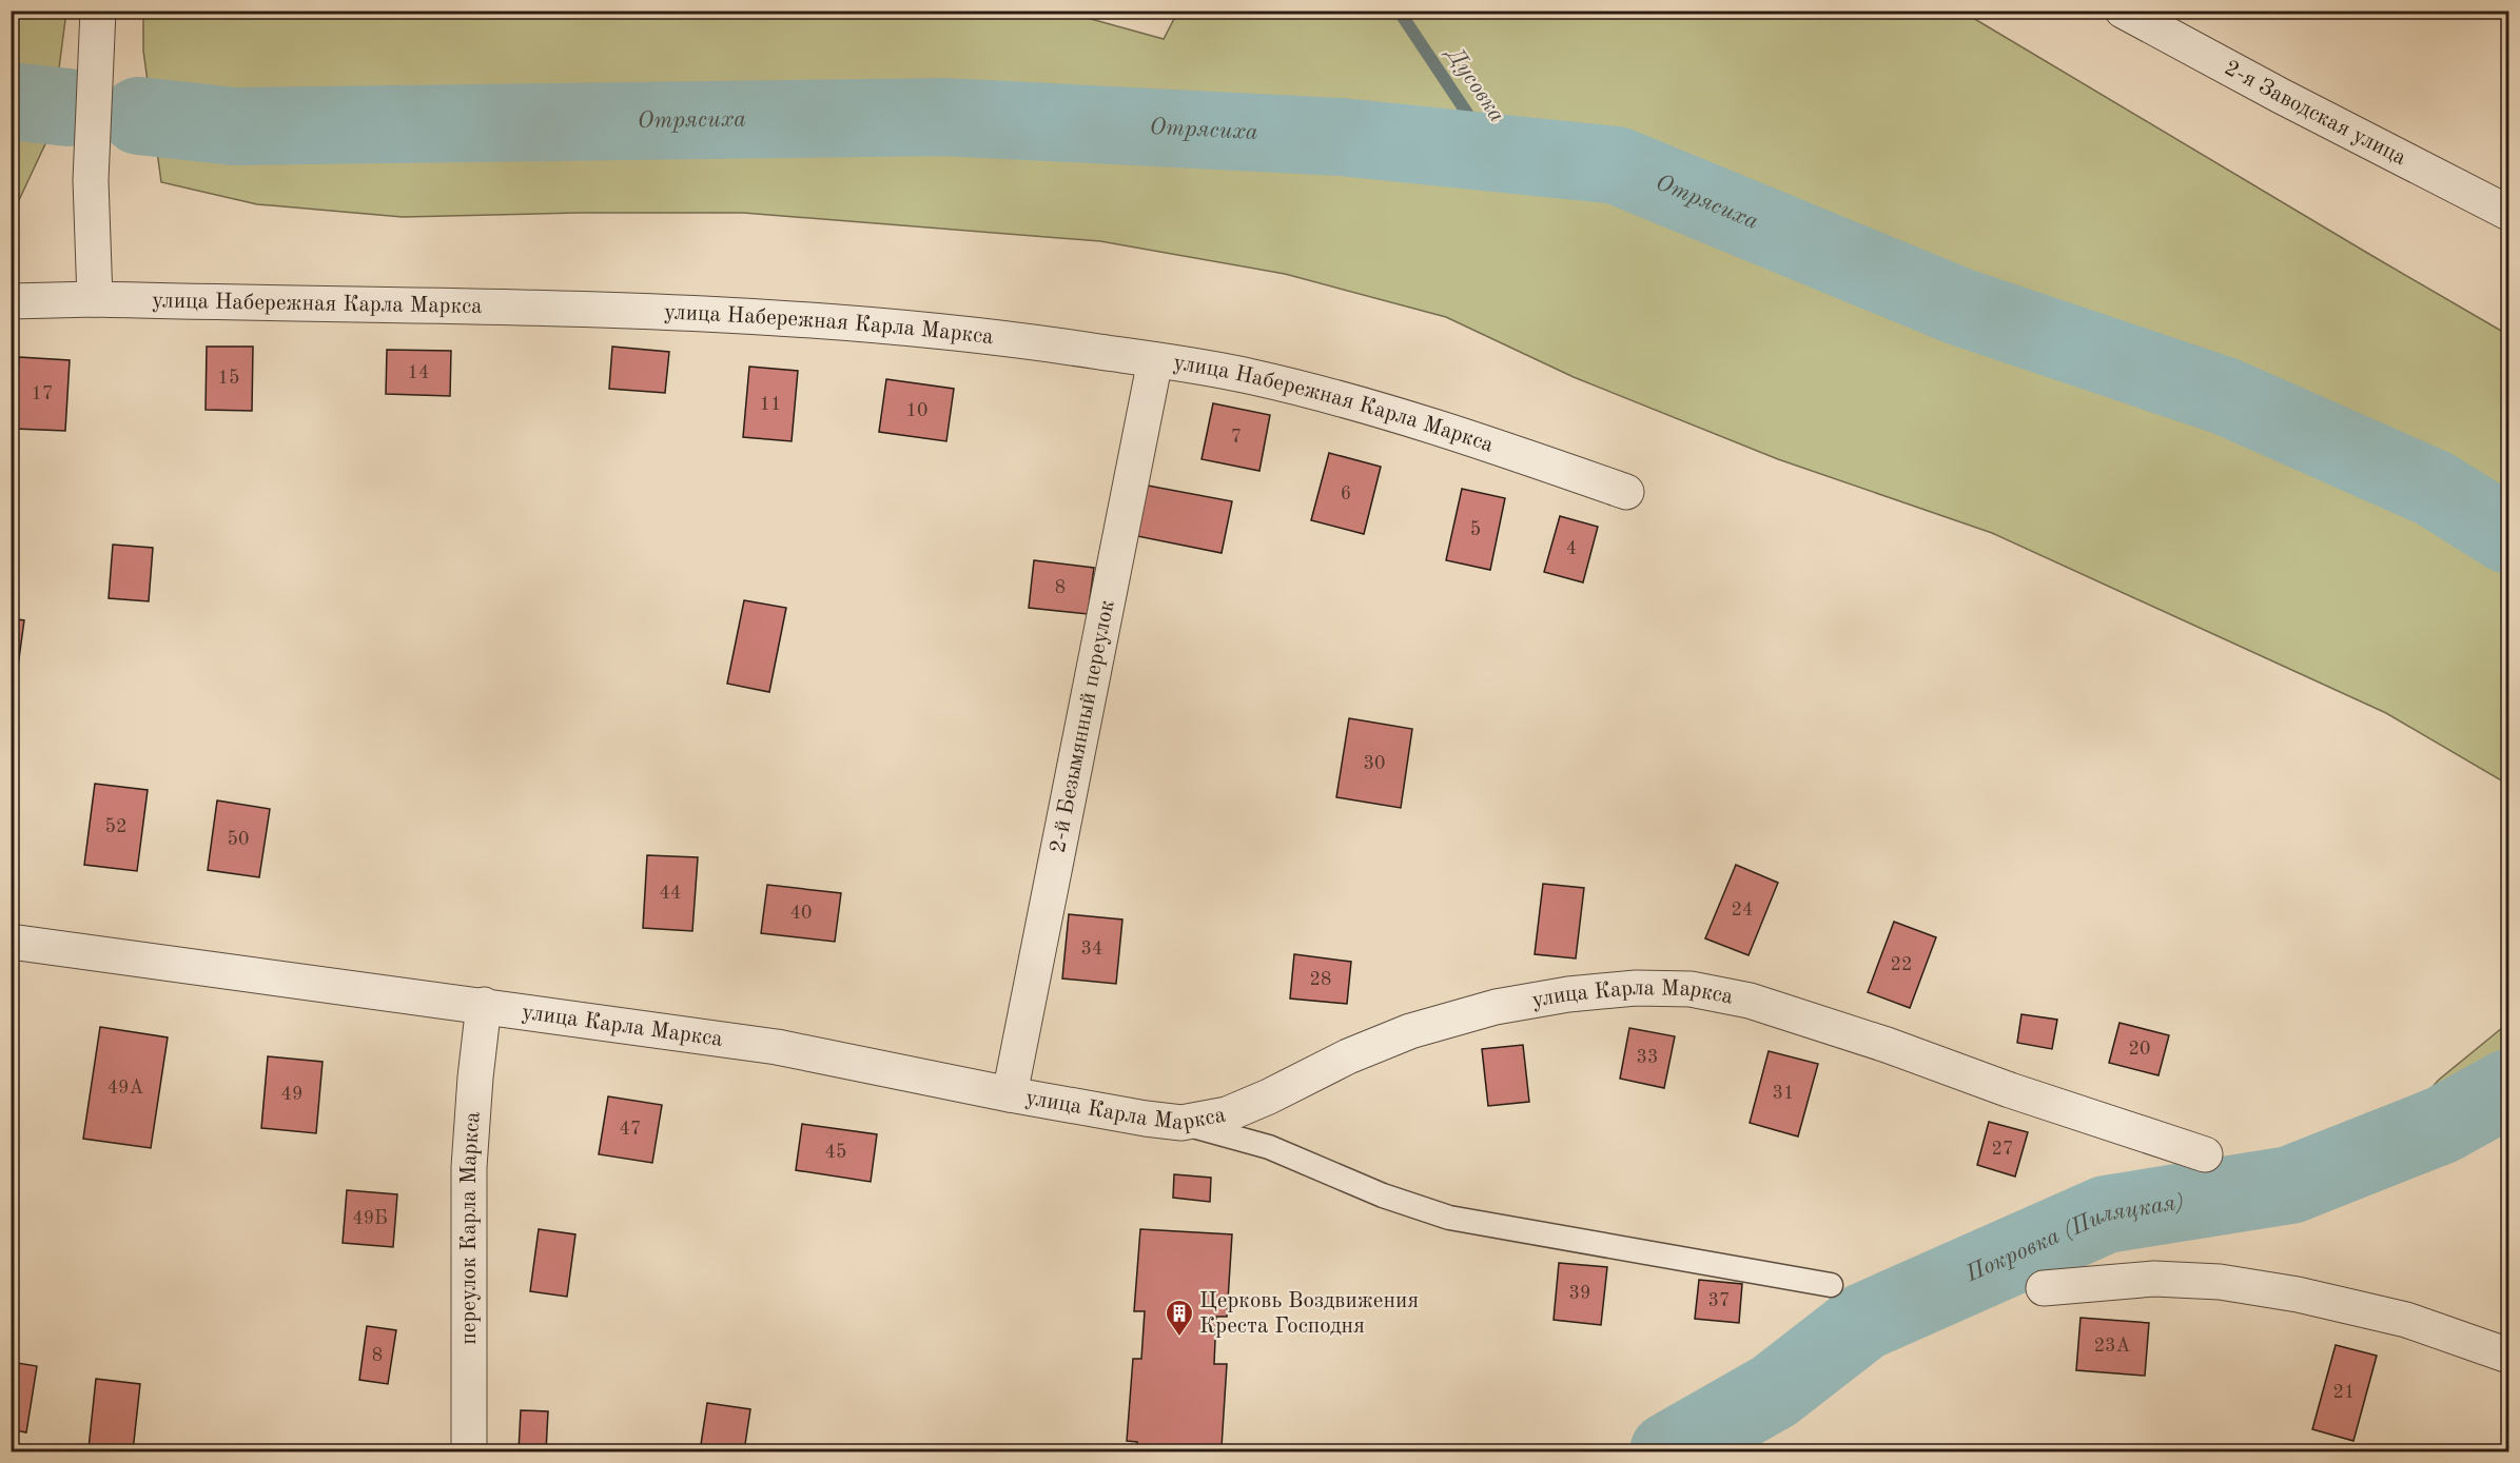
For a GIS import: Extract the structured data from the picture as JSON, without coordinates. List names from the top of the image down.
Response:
{
  "streets": {
    "street": [
      "2-я Заводская улица",
      "улица Набережная Карла Маркса",
      "2-й Безымянный переулок",
      "улица Карла Маркса",
      "переулок Карла Маркса"
    ]
  },
  "crossings": [
    ["улица Набережная Карла Маркса", "2-й Безымянный переулок"],
    ["2-й Безымянный переулок", "улица Карла Маркса"],
    ["улица Карла Маркса", "переулок Карла Маркса"]
  ],
  "water": ["Дусовка", "Отрясиха", "Покровка (Пиляцкая)"],
  "places": {
    "building": ["Церковь Воздвижения Креста Господня"]
  },
  "house_numbers": [
    "14",
    "15",
    "17",
    "11",
    "10",
    "7",
    "6",
    "5",
    "4",
    "8",
    "30",
    "52",
    "50",
    "44",
    "24",
    "40",
    "34",
    "22",
    "28",
    "20",
    "33",
    "49А",
    "31",
    "49",
    "47",
    "27",
    "45",
    "49Б",
    "39",
    "37",
    "23А",
    "8",
    "21"
  ]
}
